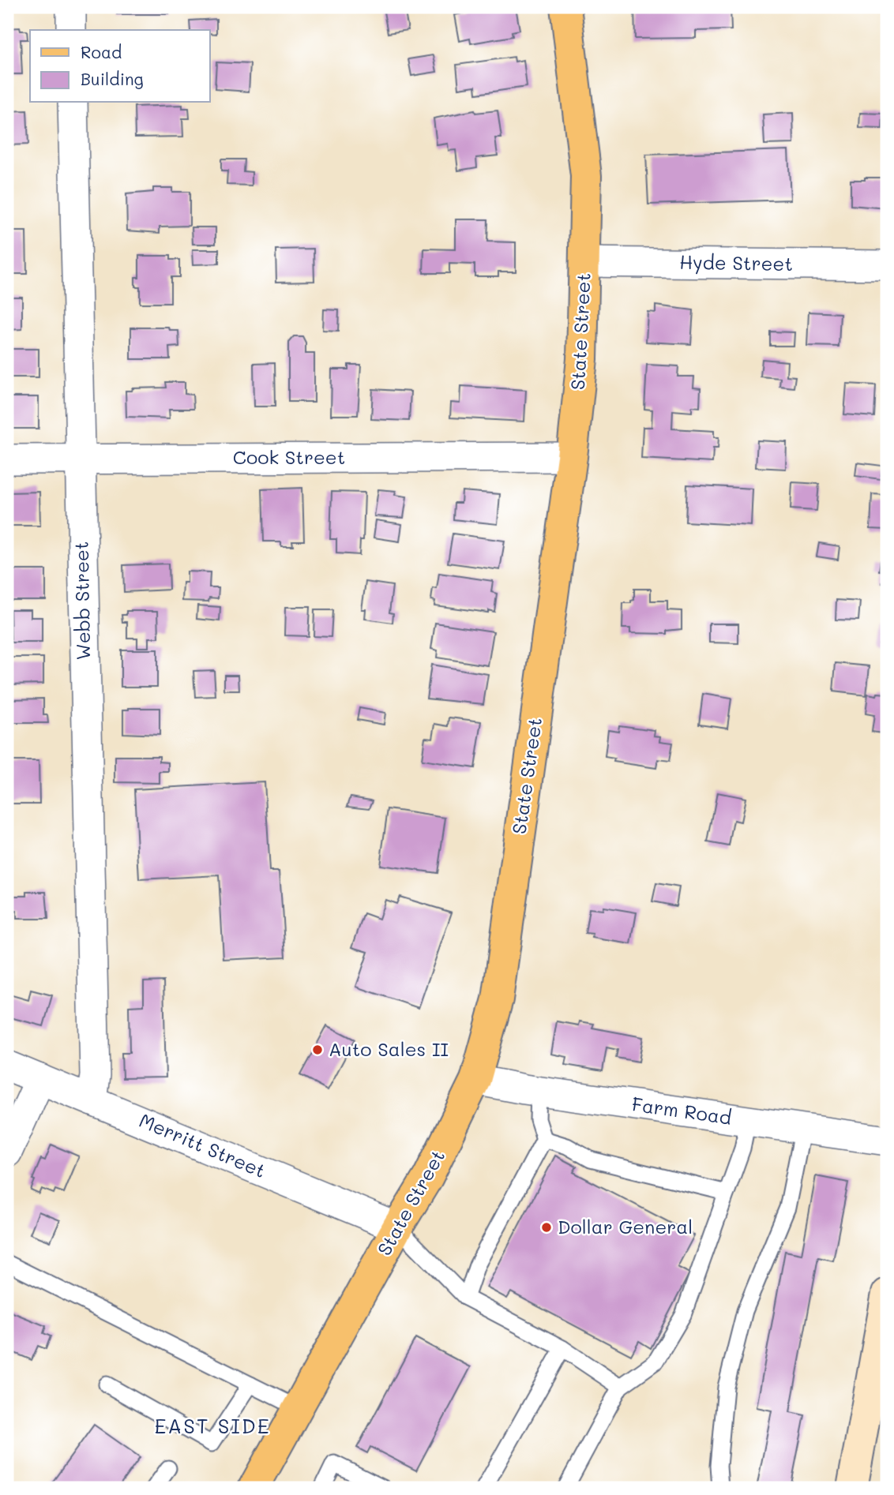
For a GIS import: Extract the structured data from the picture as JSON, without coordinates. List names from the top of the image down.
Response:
{
  "streets": {
    "main road": ["State Street"],
    "street": [
      "Hyde Street",
      "Cook Street",
      "Webb Street",
      "Farm Road",
      "Merritt Street"
    ]
  },
  "crossings": [
    ["Hyde Street", "State Street"],
    ["State Street", "Cook Street"],
    ["State Street", "Farm Road"],
    ["State Street", "Merritt Street"],
    ["Cook Street", "Webb Street"],
    ["Webb Street", "Merritt Street"]
  ],
  "districts": ["EAST SIDE"],
  "places": ["Auto Sales II", "Dollar General"],
  "legend": ["Road", "Building"]
}
